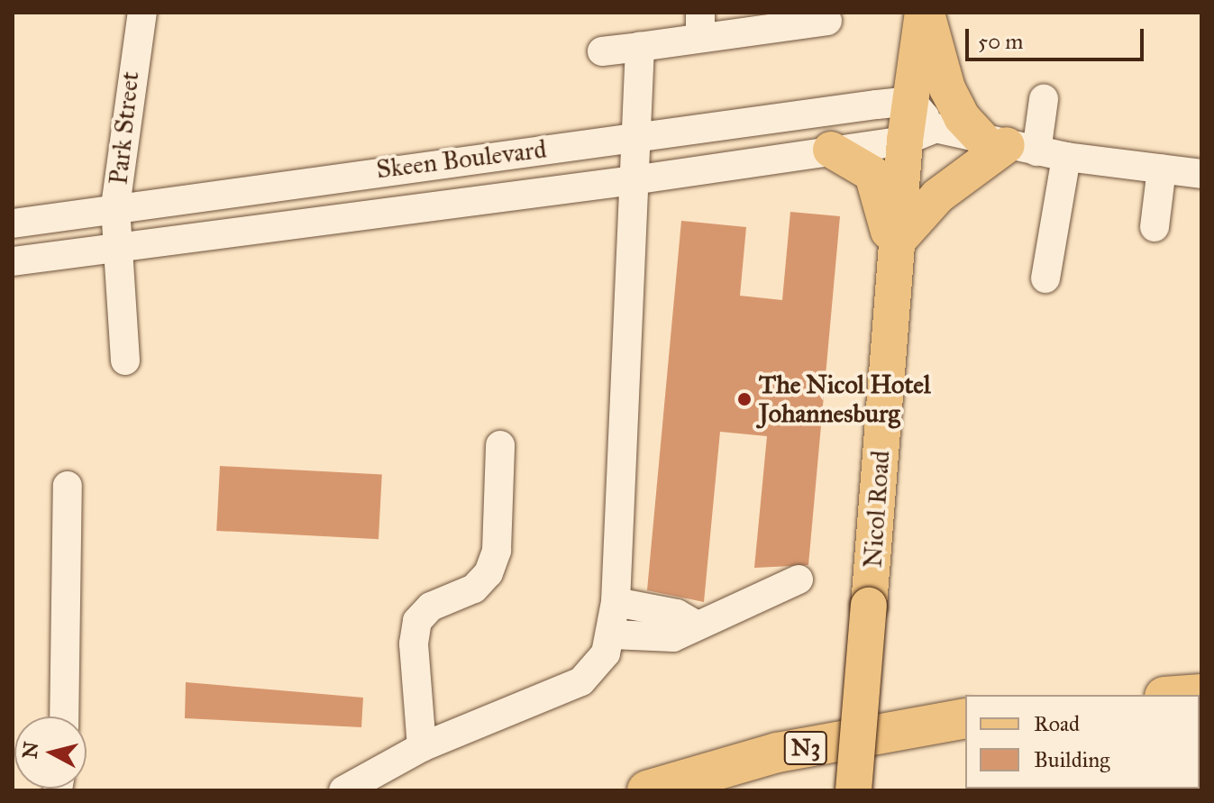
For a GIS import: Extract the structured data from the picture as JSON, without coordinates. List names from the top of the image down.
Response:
{
  "streets": {
    "highway": ["N3"],
    "main road": ["Nicol Road"],
    "street": ["Park Street", "Skeen Boulevard"]
  },
  "crossings": [
    ["Park Street", "Skeen Boulevard"],
    ["Skeen Boulevard", "Nicol Road"]
  ],
  "places": ["The Nicol Hotel Johannesburg"],
  "legend": ["Road", "Building"],
  "scale_bar": "50 m",
  "north": "left"
}
